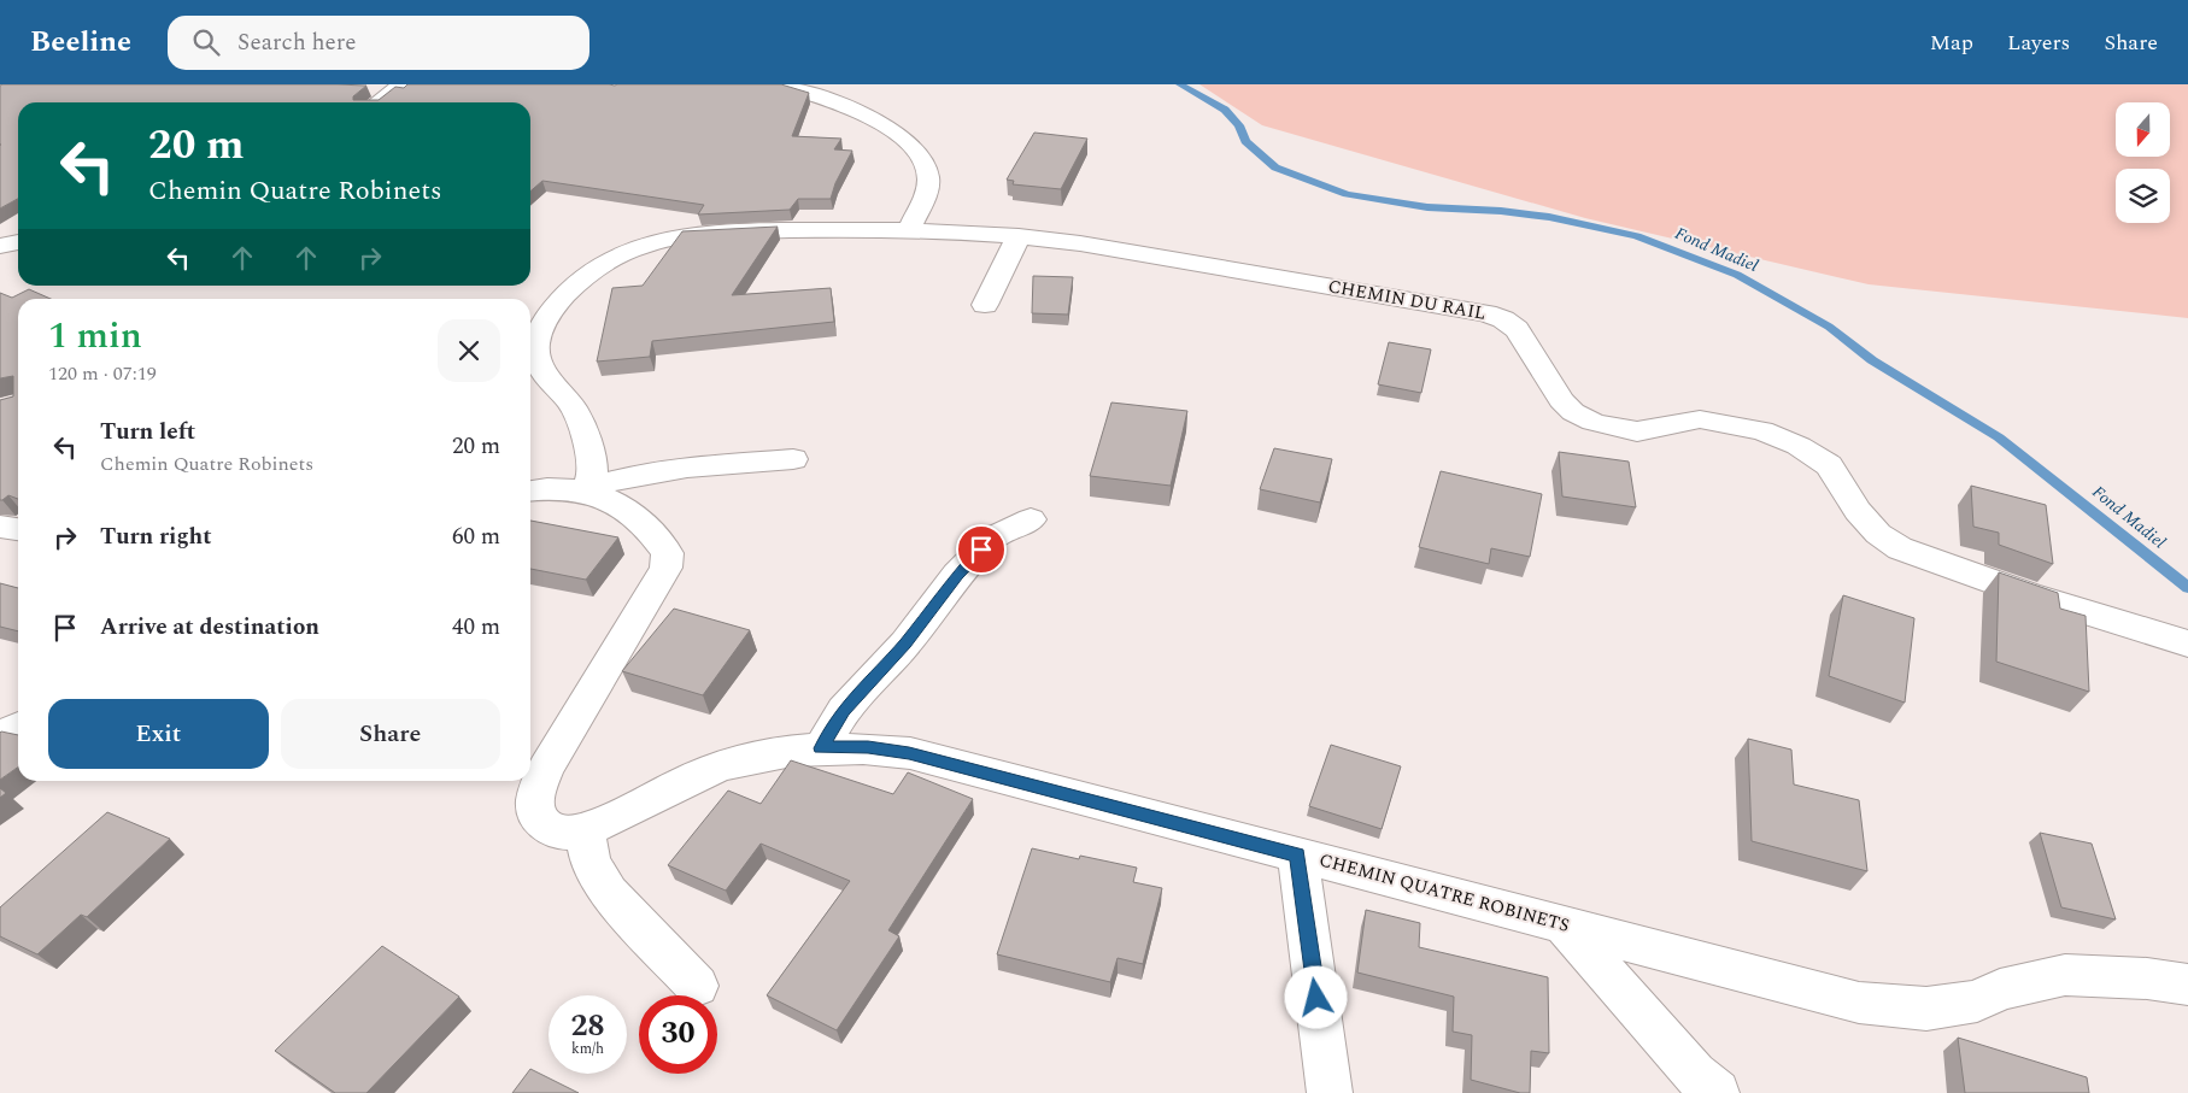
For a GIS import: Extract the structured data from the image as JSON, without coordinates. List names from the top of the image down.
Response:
{
  "streets": {
    "street": ["CHEMIN DU RAIL", "CHEMIN QUATRE ROBINETS"]
  },
  "crossings": [
    ["CHEMIN DU RAIL", "CHEMIN QUATRE ROBINETS"]
  ],
  "water": ["Fond Madiel"],
  "north": "bottom",
  "page": {
    "header": "Beeline",
    "search": "Search here",
    "nav": ["Map", "Layers", "Share"],
    "turn": ["20 m", "Chemin Quatre Robinets"],
    "heading": ["1 min", "120 m · 07:19"],
    "list": [
      {
        "name": "Turn left",
        "note": "Chemin Quatre Robinets",
        "value": "20 m"
      },
      {
        "name": "Turn right",
        "value": "60 m"
      },
      {
        "name": "Arrive at destination",
        "value": "40 m"
      }
    ],
    "buttons": ["Exit", "Share"],
    "speed": "28 km/h",
    "limit": "30"
  }
}
